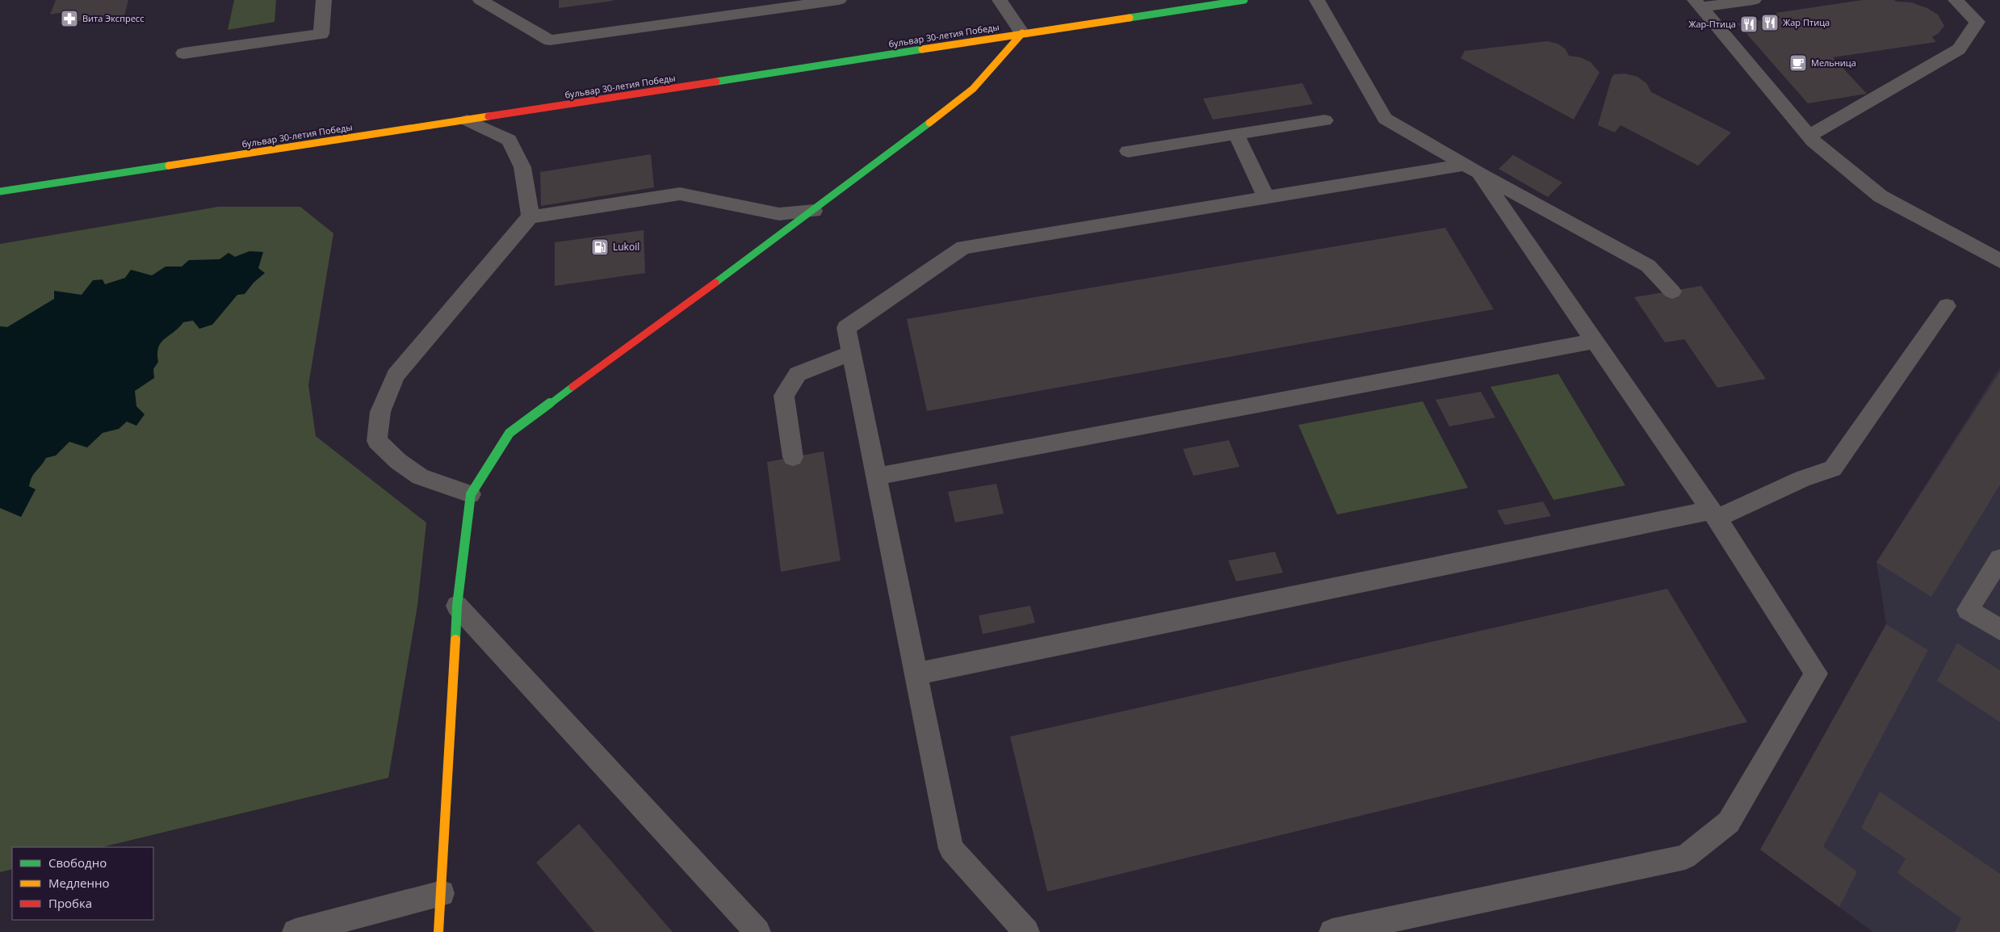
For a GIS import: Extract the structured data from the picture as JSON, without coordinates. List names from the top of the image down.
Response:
{
  "streets": {
    "main road": ["бульвар 30-летия Победы"]
  },
  "places": {
    "pharmacy": ["Вита Экспресс"],
    "restaurant": ["Жар Птица", "Жар-Птица"],
    "cafe": ["Мельница"],
    "fuel station": ["Lukoil"]
  },
  "legend": ["Свободно", "Медленно", "Пробка"]
}
